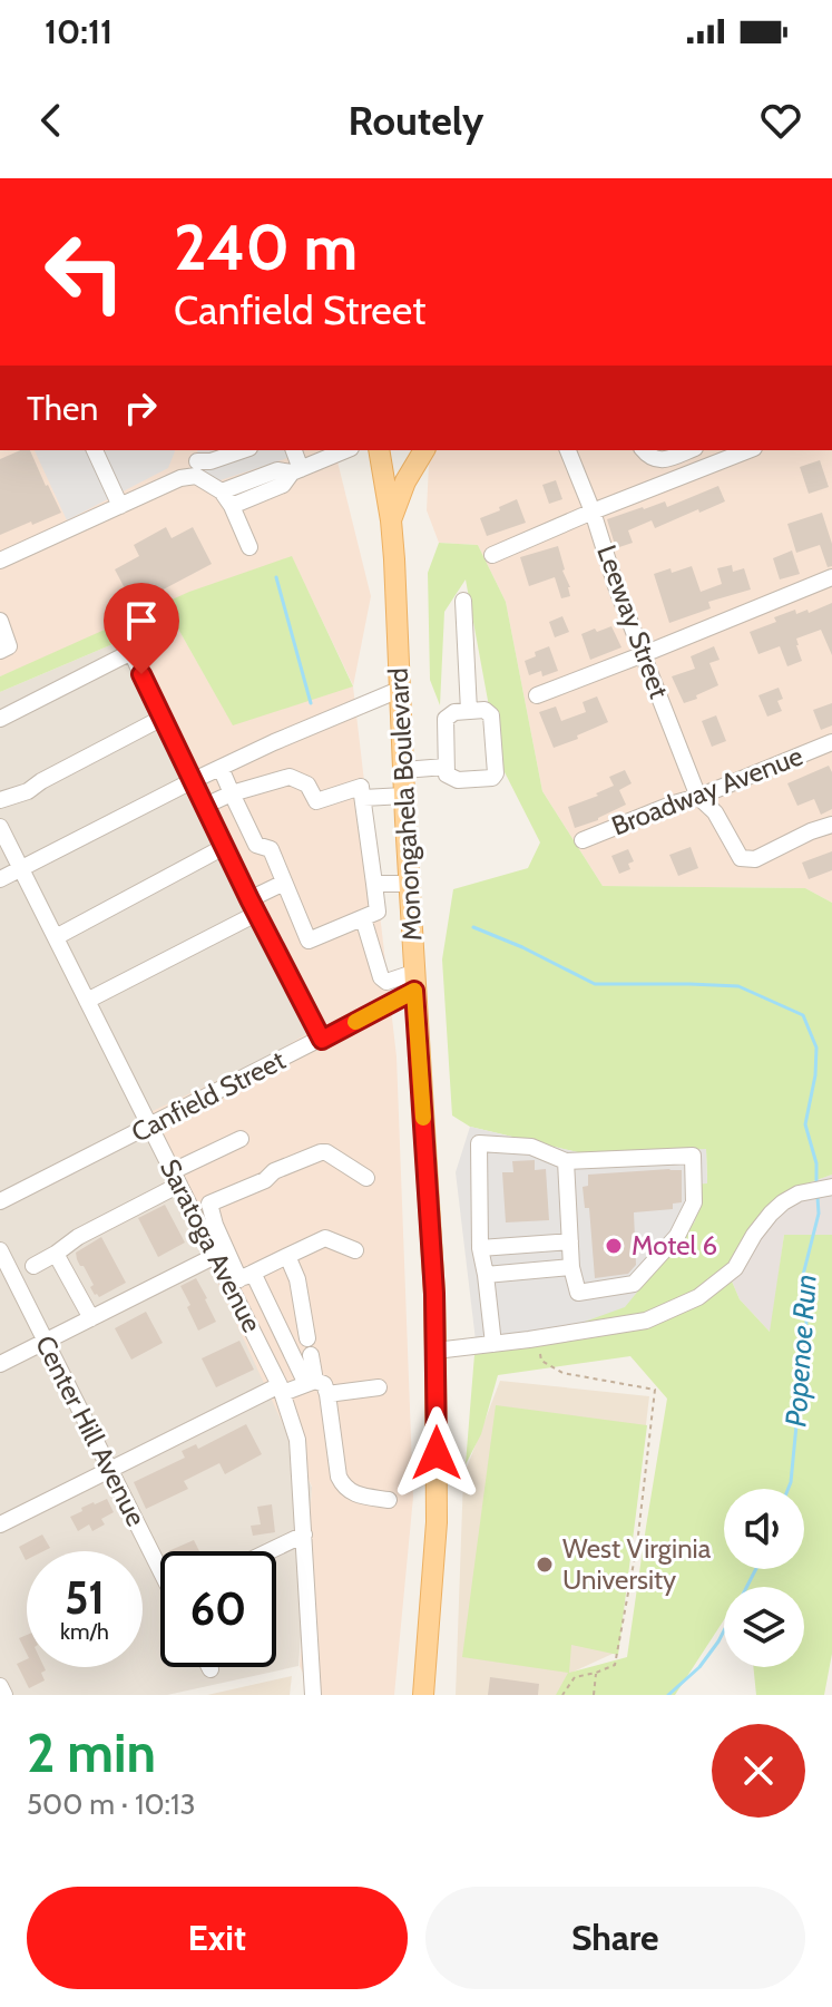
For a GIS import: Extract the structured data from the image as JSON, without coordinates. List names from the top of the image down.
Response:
{
  "streets": {
    "main road": ["Monongahela Boulevard"],
    "street": [
      "Leeway Street",
      "Broadway Avenue",
      "Canfield Street",
      "Saratoga Avenue",
      "Center Hill Avenue"
    ]
  },
  "crossings": [
    ["Leeway Street", "Broadway Avenue"],
    ["Monongahela Boulevard", "Canfield Street"],
    ["Canfield Street", "Saratoga Avenue"]
  ],
  "water": ["Popenoe Run"],
  "places": ["Motel 6", "West Virginia University"],
  "page": {
    "status": "10:11",
    "header": "Routely",
    "turn": ["240 m", "Canfield Street"],
    "then": "Then",
    "speed": "51 km/h",
    "limit": "60",
    "heading": ["2 min", "500 m · 10:13"],
    "buttons": ["Exit", "Share"]
  }
}
